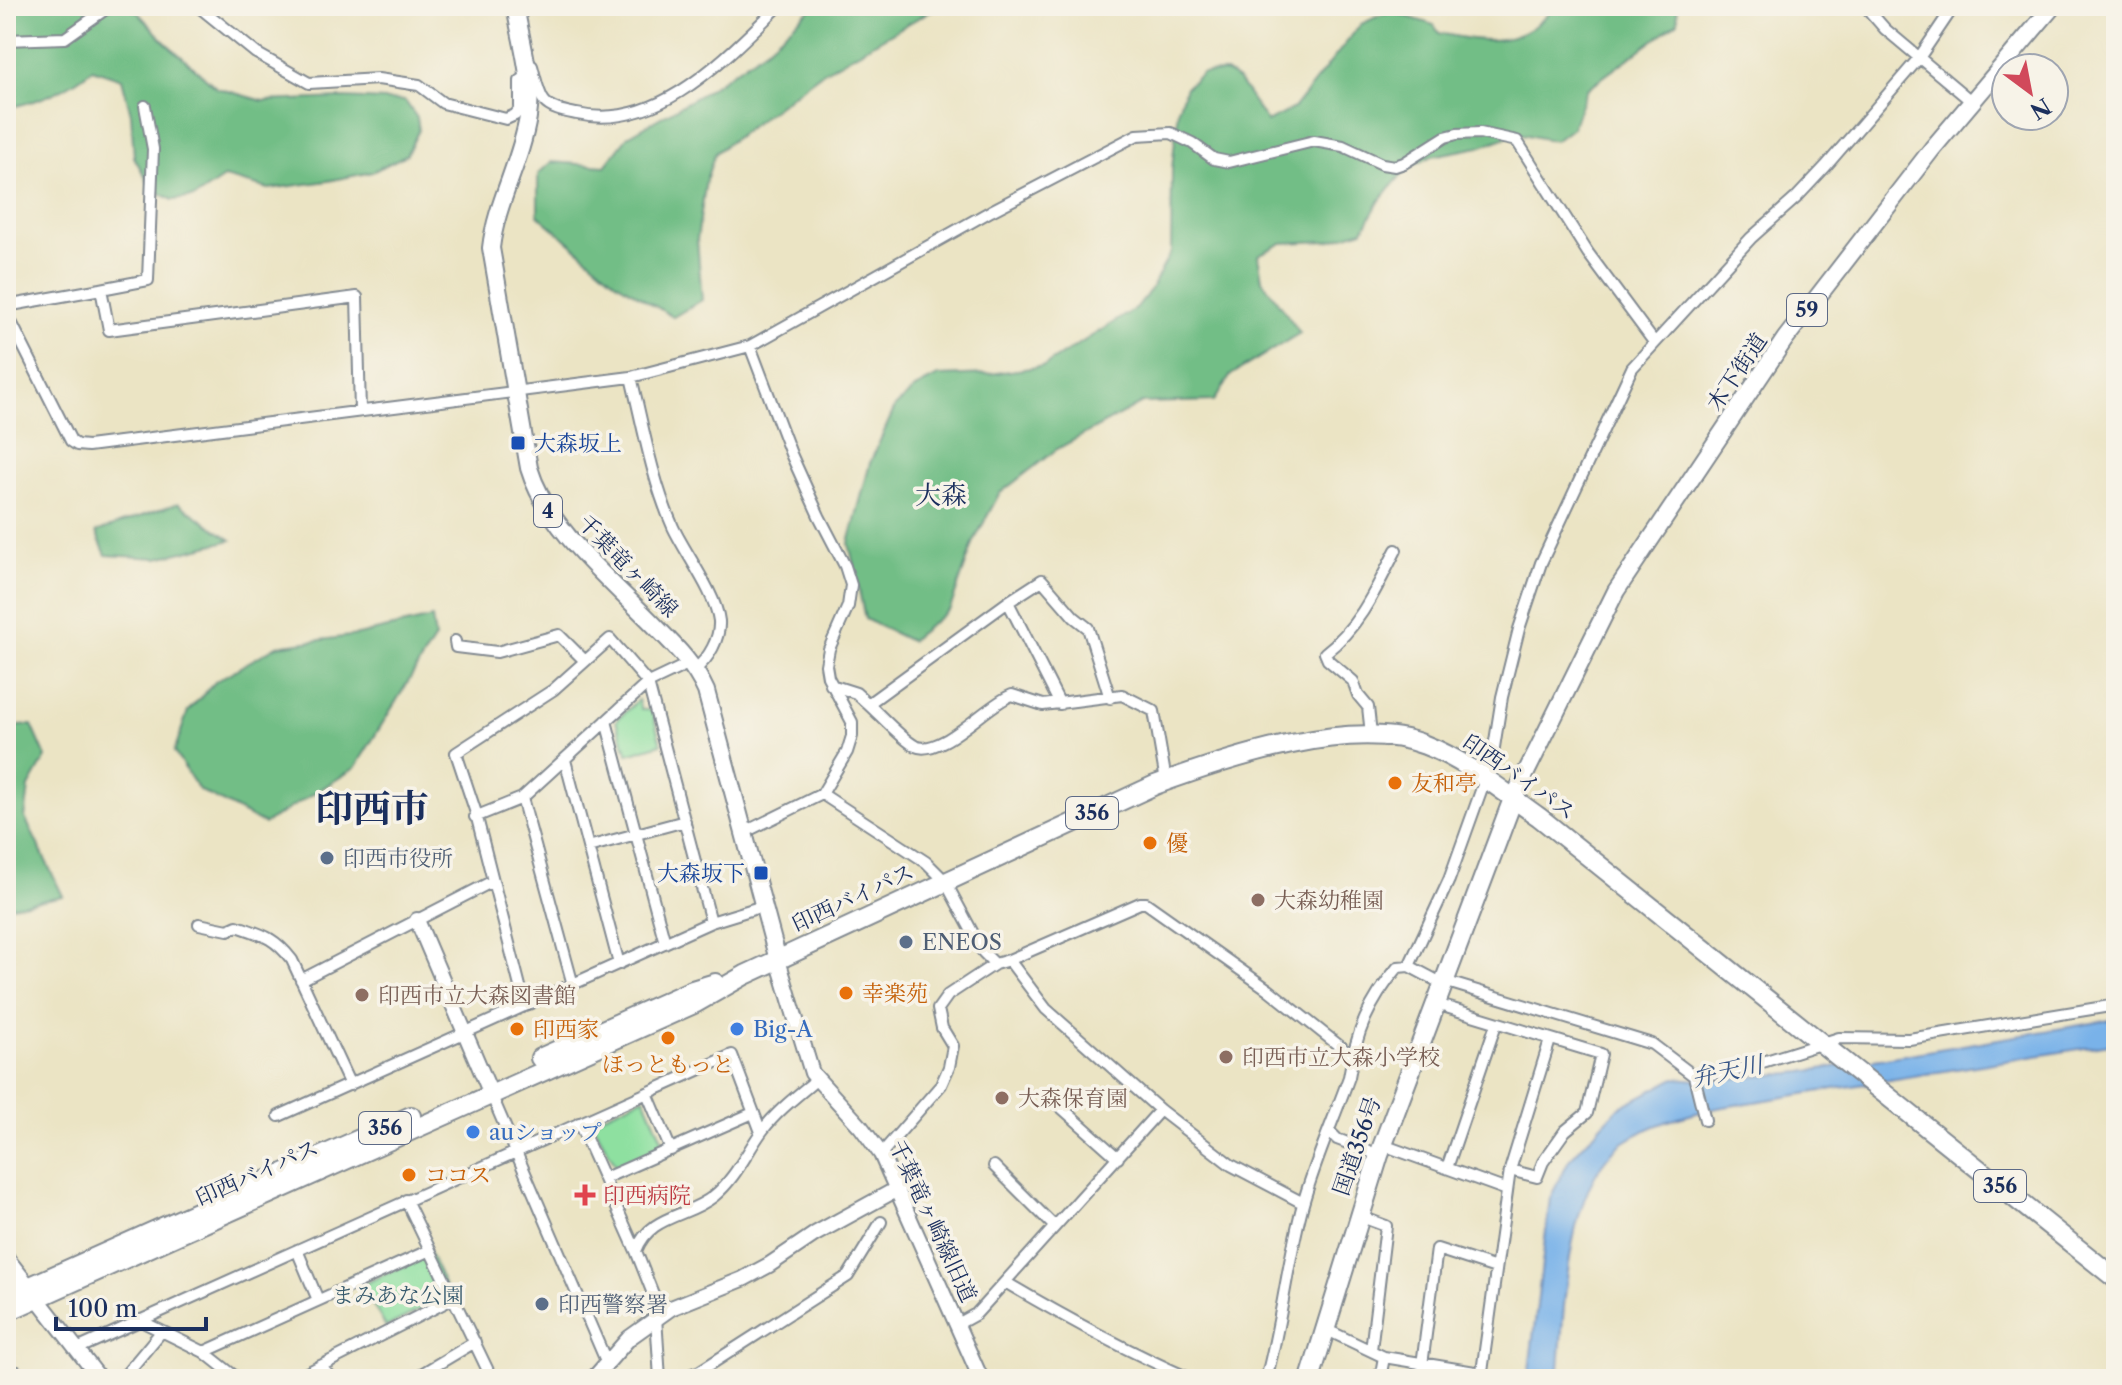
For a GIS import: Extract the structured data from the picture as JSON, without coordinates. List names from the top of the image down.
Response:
{
  "streets": {
    "highway": ["印西バイパス", "356", "国道356号"],
    "main road": [
      "59",
      "木下街道",
      "4",
      "千葉竜ヶ崎線"
    ],
    "street": ["千葉竜ヶ崎線旧道"]
  },
  "crossings": [
    ["木下街道", "印西バイパス"],
    ["木下街道", "国道356号"],
    ["千葉竜ヶ崎線", "印西バイパス"],
    ["千葉竜ヶ崎線", "千葉竜ヶ崎線旧道"],
    ["印西バイパス", "国道356号"],
    ["印西バイパス", "千葉竜ヶ崎線旧道"]
  ],
  "districts": ["大森", "印西市"],
  "water": ["弁天川"],
  "parks": ["まみあな公園"],
  "places": {
    "transit": ["大森坂上", "大森坂下"],
    "other": [
      "友和亭",
      "優",
      "印西市役所",
      "大森幼稚園",
      "ENEOS",
      "幸楽苑",
      "印西市立大森図書館",
      "印西家",
      "Big-A",
      "ほっともっと",
      "印西市立大森小学校",
      "大森保育園",
      "auショップ",
      "ココス",
      "印西警察署"
    ],
    "health": ["印西病院"]
  },
  "scale_bar": "100 m",
  "north": "bottom right"
}
